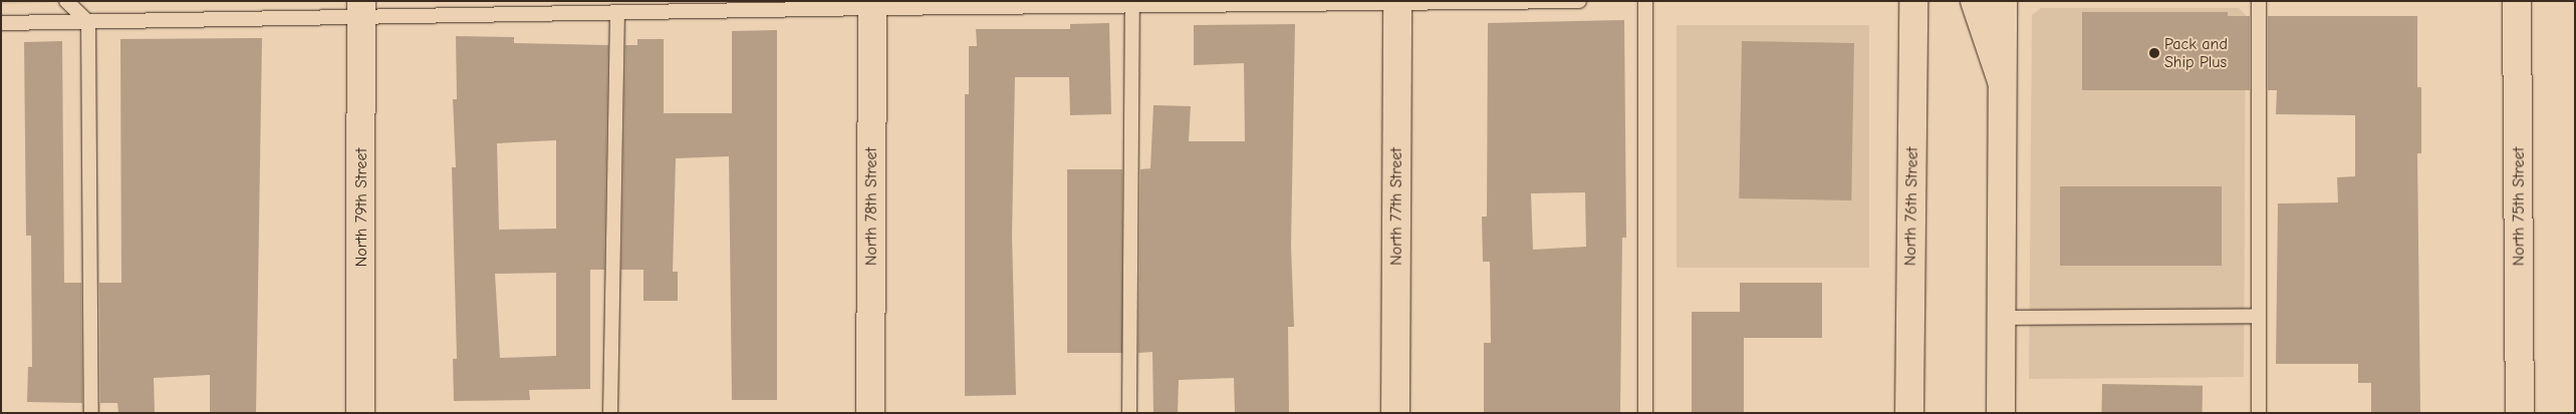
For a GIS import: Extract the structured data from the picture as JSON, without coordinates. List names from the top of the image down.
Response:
{
  "streets": {
    "street": [
      "North 78th Street",
      "North 77th Street",
      "North 76th Street",
      "North 75th Street",
      "North 79th Street"
    ]
  },
  "places": ["Pack and Ship Plus"]
}
